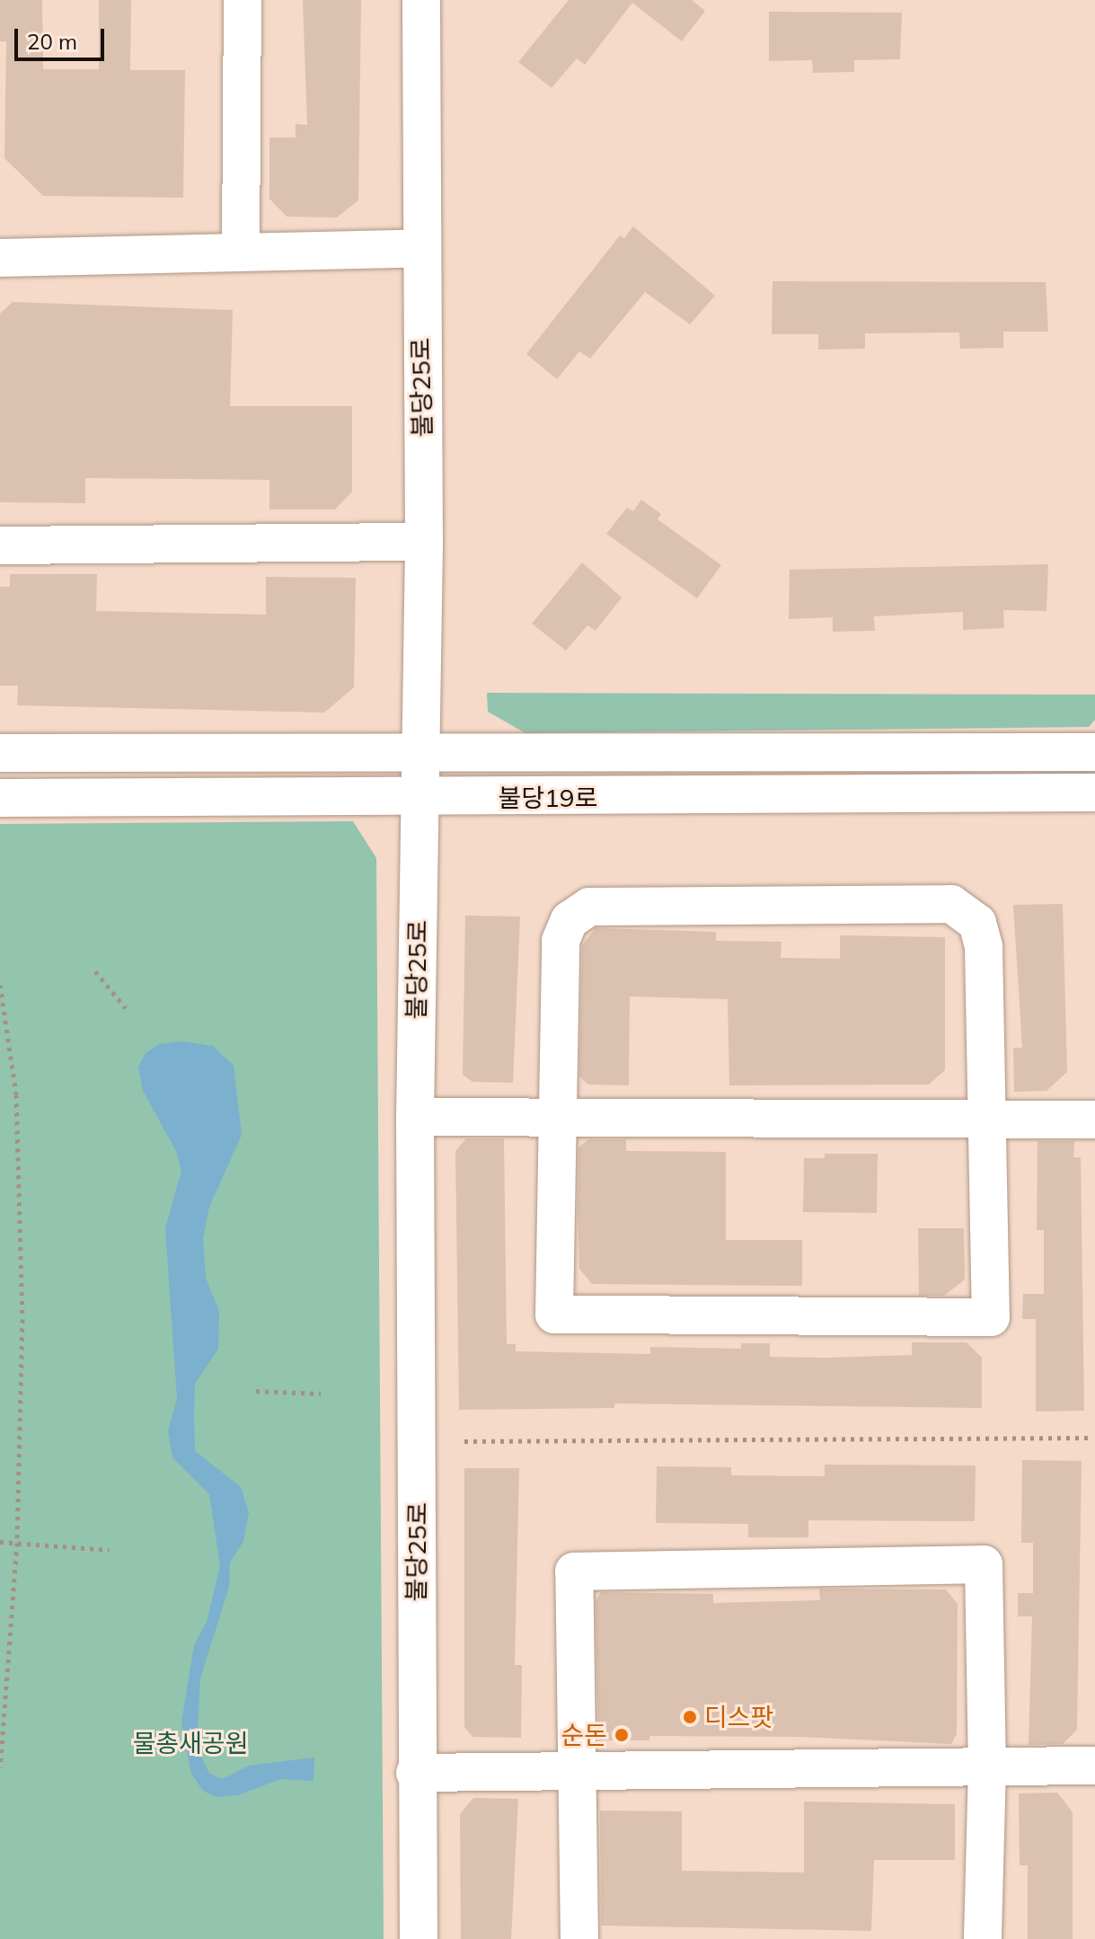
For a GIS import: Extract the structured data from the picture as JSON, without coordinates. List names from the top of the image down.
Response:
{
  "streets": {
    "street": ["불당25로", "불당19로"]
  },
  "crossings": [
    ["불당25로", "불당19로"]
  ],
  "parks": ["물총새공원"],
  "places": ["디스팟", "순돈"],
  "scale_bar": "20 m"
}
